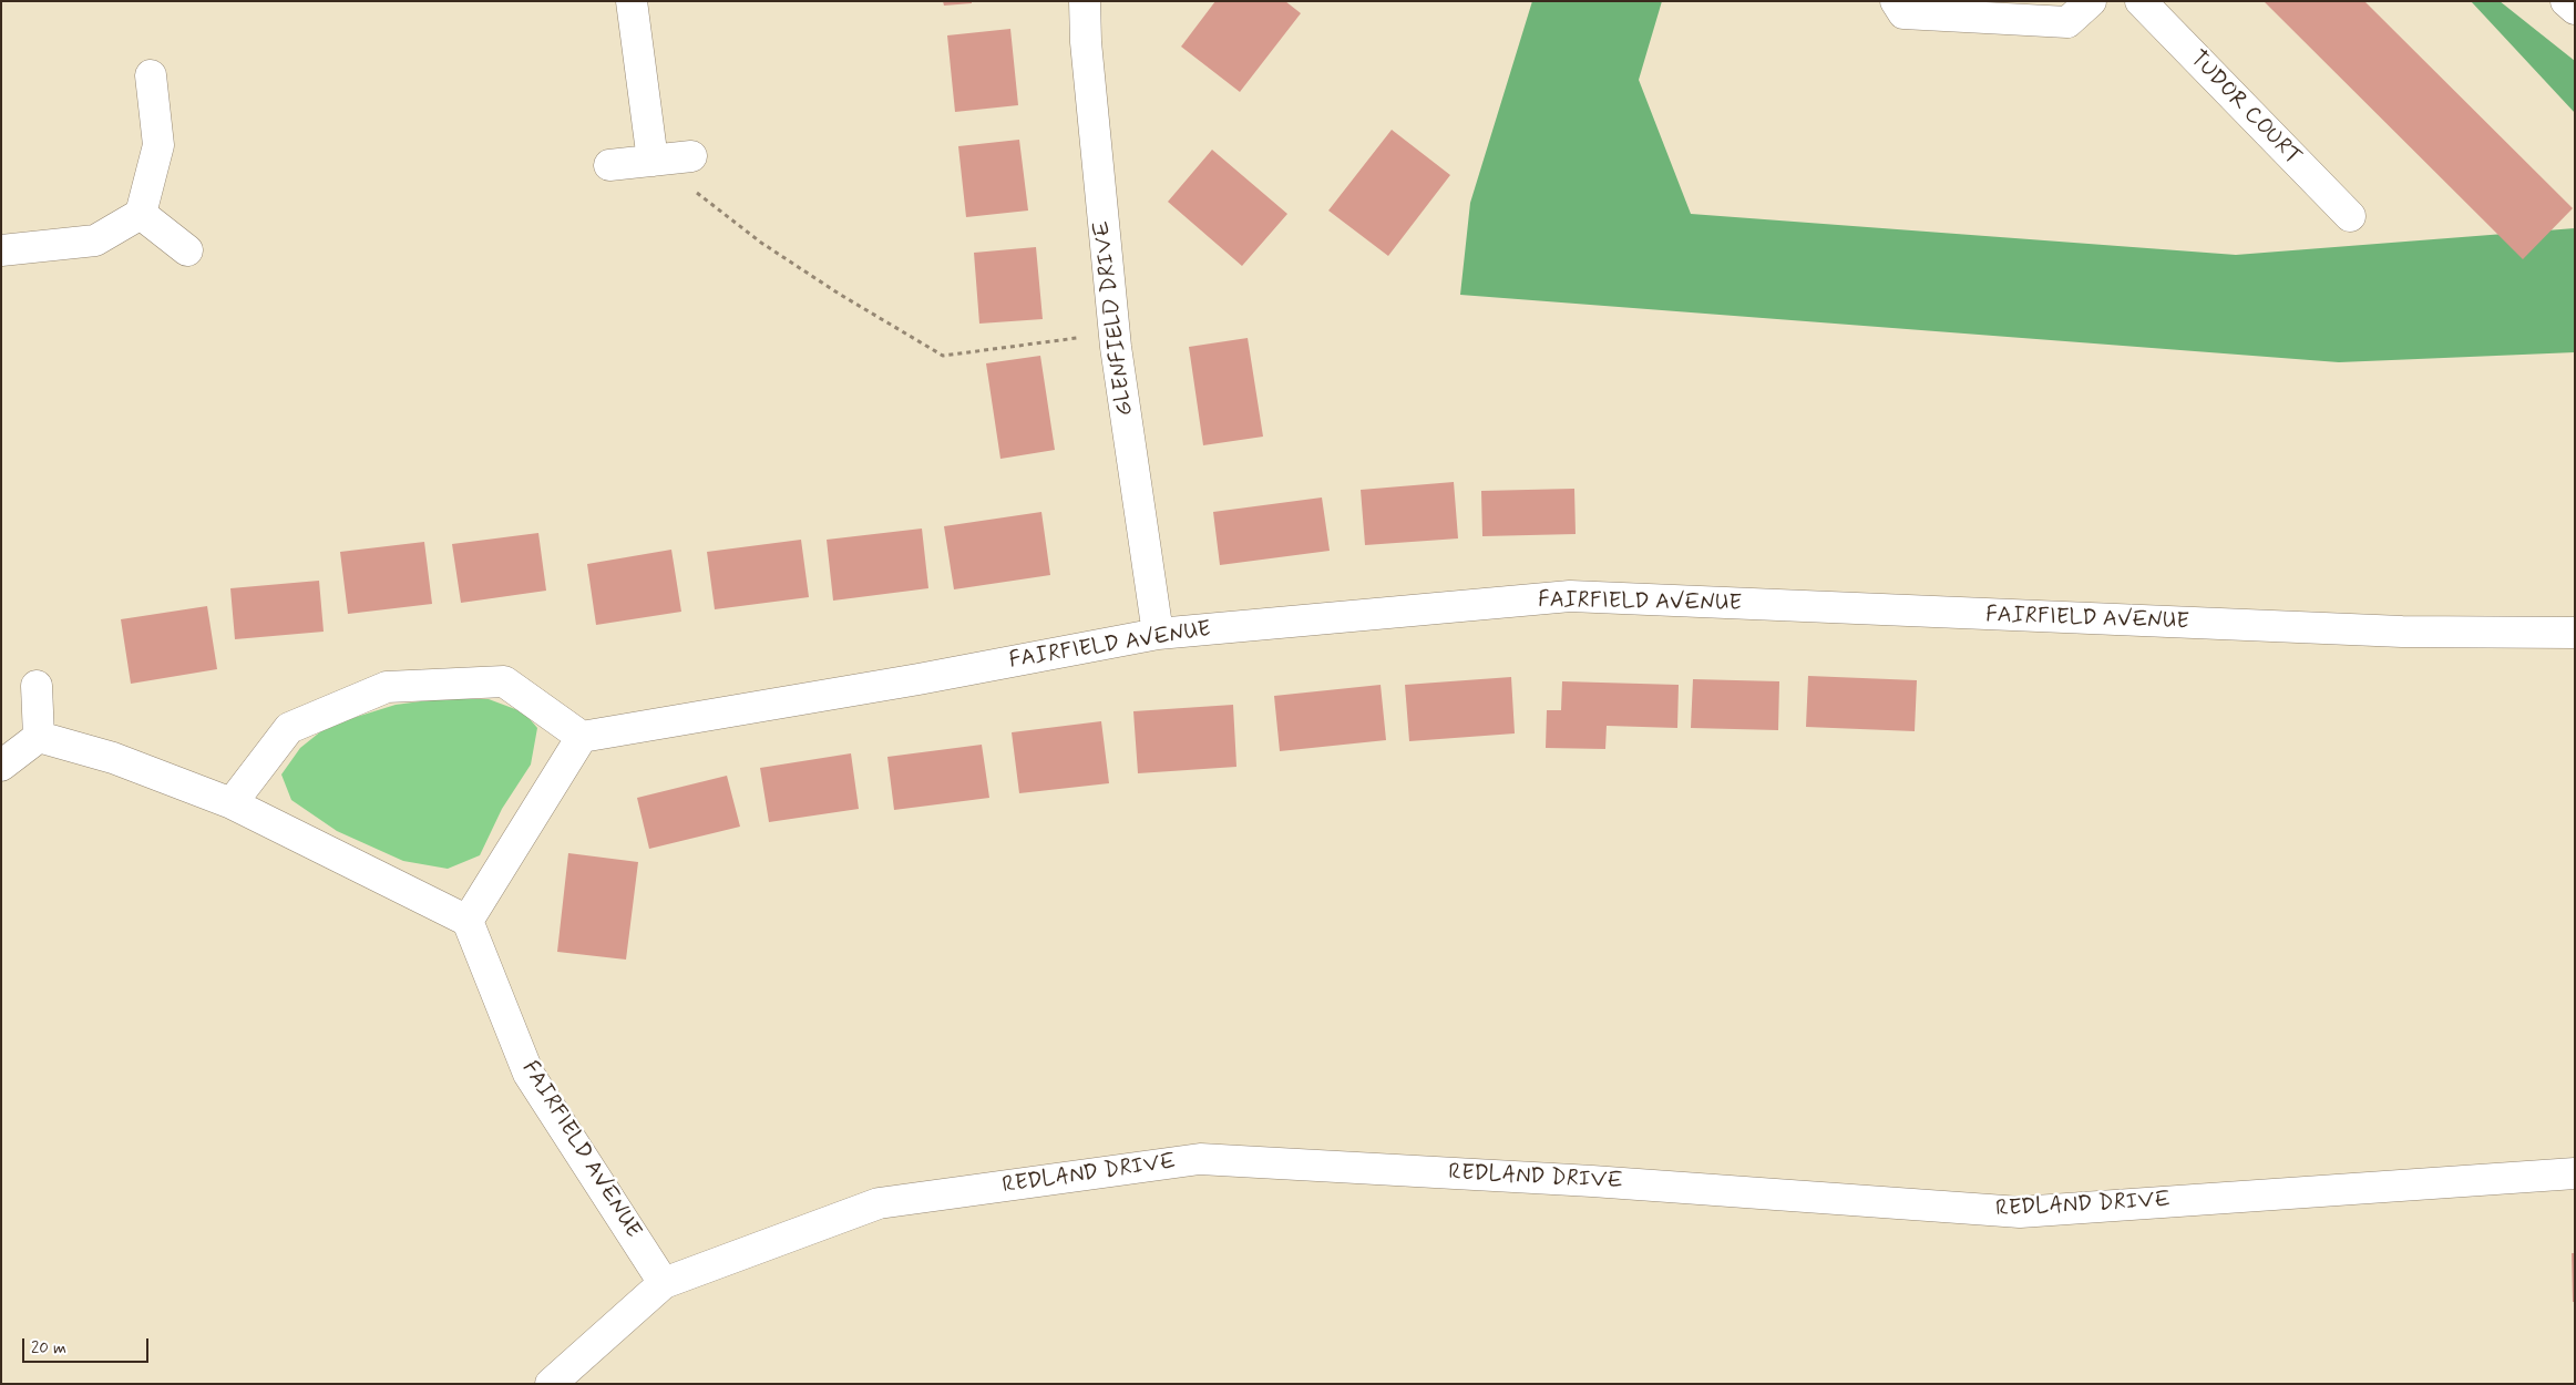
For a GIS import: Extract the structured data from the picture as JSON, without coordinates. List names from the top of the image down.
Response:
{
  "streets": {
    "street": [
      "TUDOR COURT",
      "GLENFIELD DRIVE",
      "FAIRFIELD AVENUE",
      "REDLAND DRIVE"
    ]
  },
  "crossings": [
    ["GLENFIELD DRIVE", "FAIRFIELD AVENUE"],
    ["FAIRFIELD AVENUE", "REDLAND DRIVE"]
  ],
  "scale_bar": "20 m"
}
